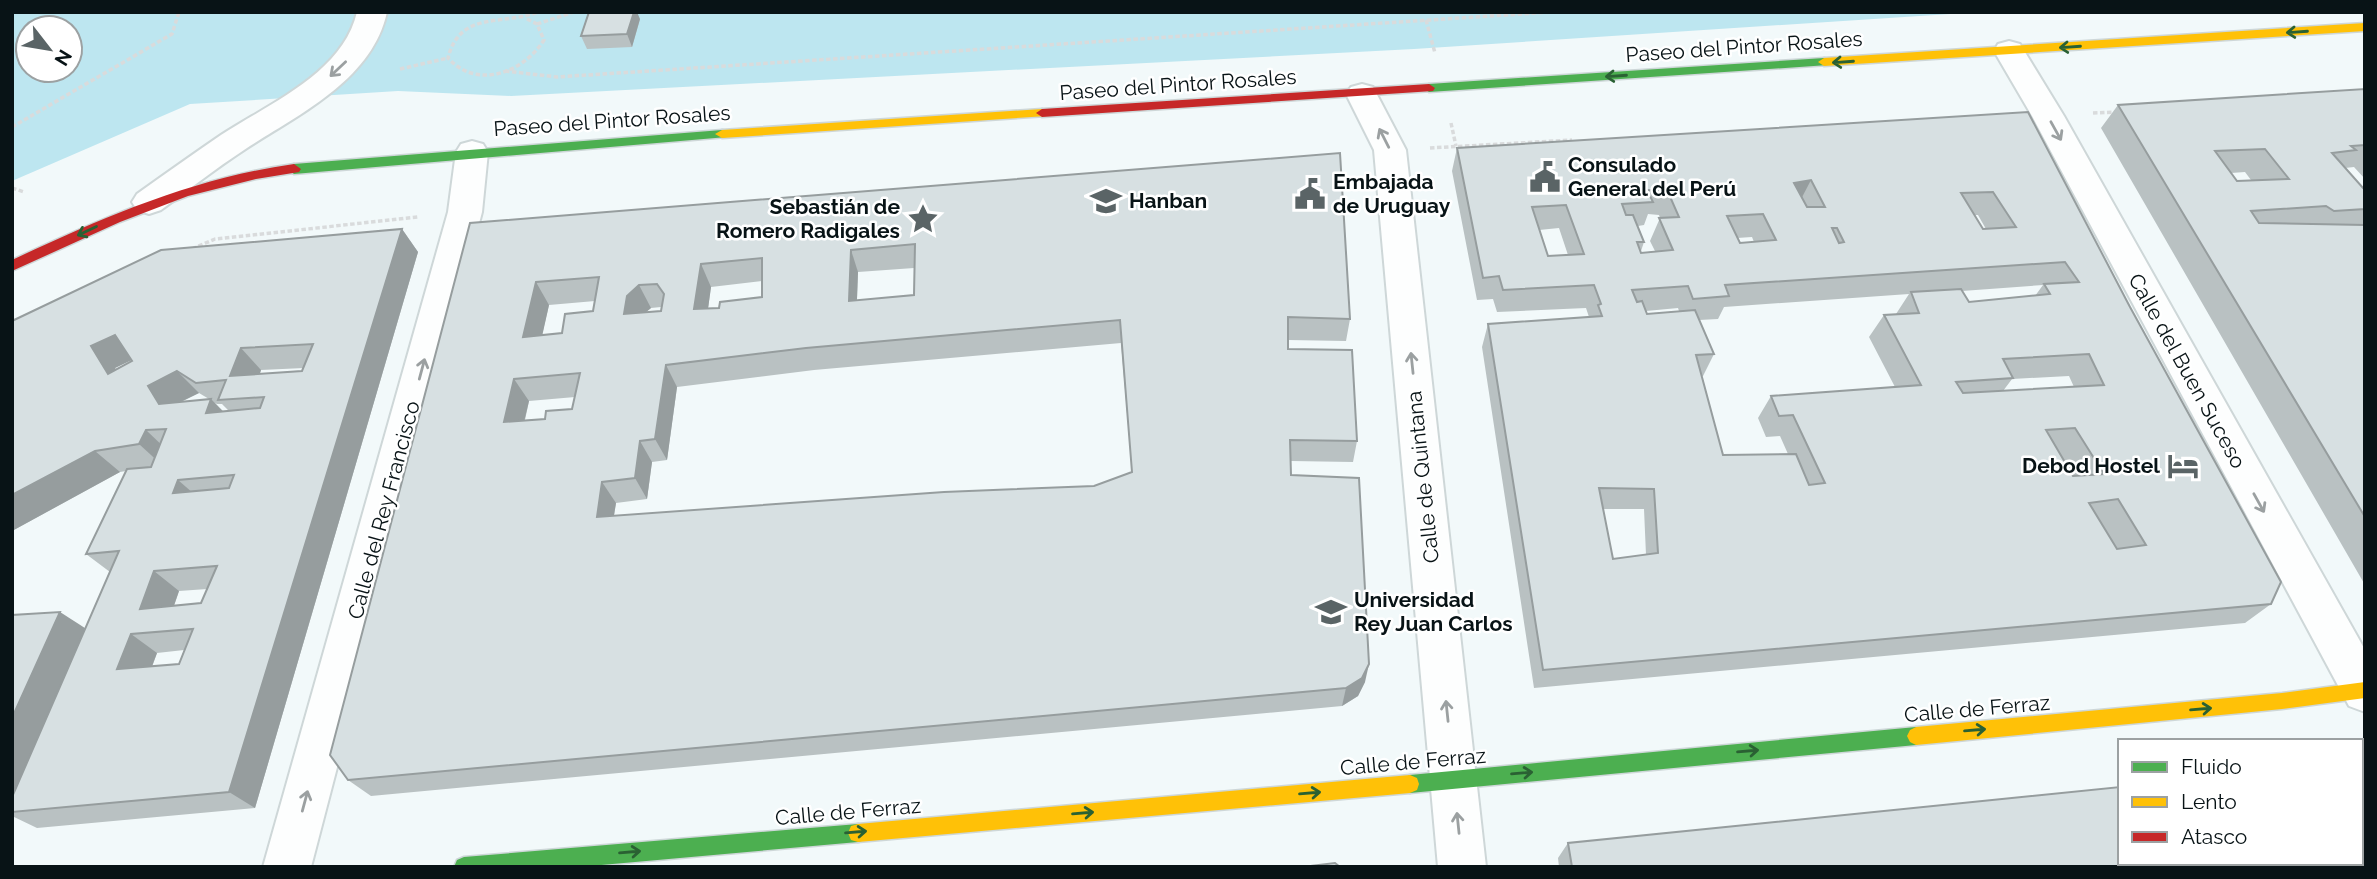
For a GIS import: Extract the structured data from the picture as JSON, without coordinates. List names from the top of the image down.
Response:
{
  "streets": {
    "main road": ["Paseo del Pintor Rosales", "Calle de Ferraz"],
    "street": ["Calle del Buen Suceso", "Calle de Quintana", "Calle del Rey Francisco"]
  },
  "crossings": [
    ["Paseo del Pintor Rosales", "Calle del Buen Suceso"],
    ["Paseo del Pintor Rosales", "Calle de Quintana"],
    ["Paseo del Pintor Rosales", "Calle del Rey Francisco"],
    ["Calle del Buen Suceso", "Calle de Ferraz"],
    ["Calle de Quintana", "Calle de Ferraz"]
  ],
  "one_way": [
    "Paseo del Pintor Rosales",
    "Calle del Buen Suceso",
    "Calle de Quintana",
    "Calle del Rey Francisco",
    "Calle de Ferraz"
  ],
  "places": {
    "public building": ["Consulado General del Perú", "Embajada de Uruguay"],
    "school or university": ["Hanban", "Universidad Rey Juan Carlos"],
    "place": ["Sebastián de Romero Radigales"],
    "hotel": ["Debod Hostel"]
  },
  "legend": ["Fluido", "Lento", "Atasco"],
  "north": "bottom right"
}
